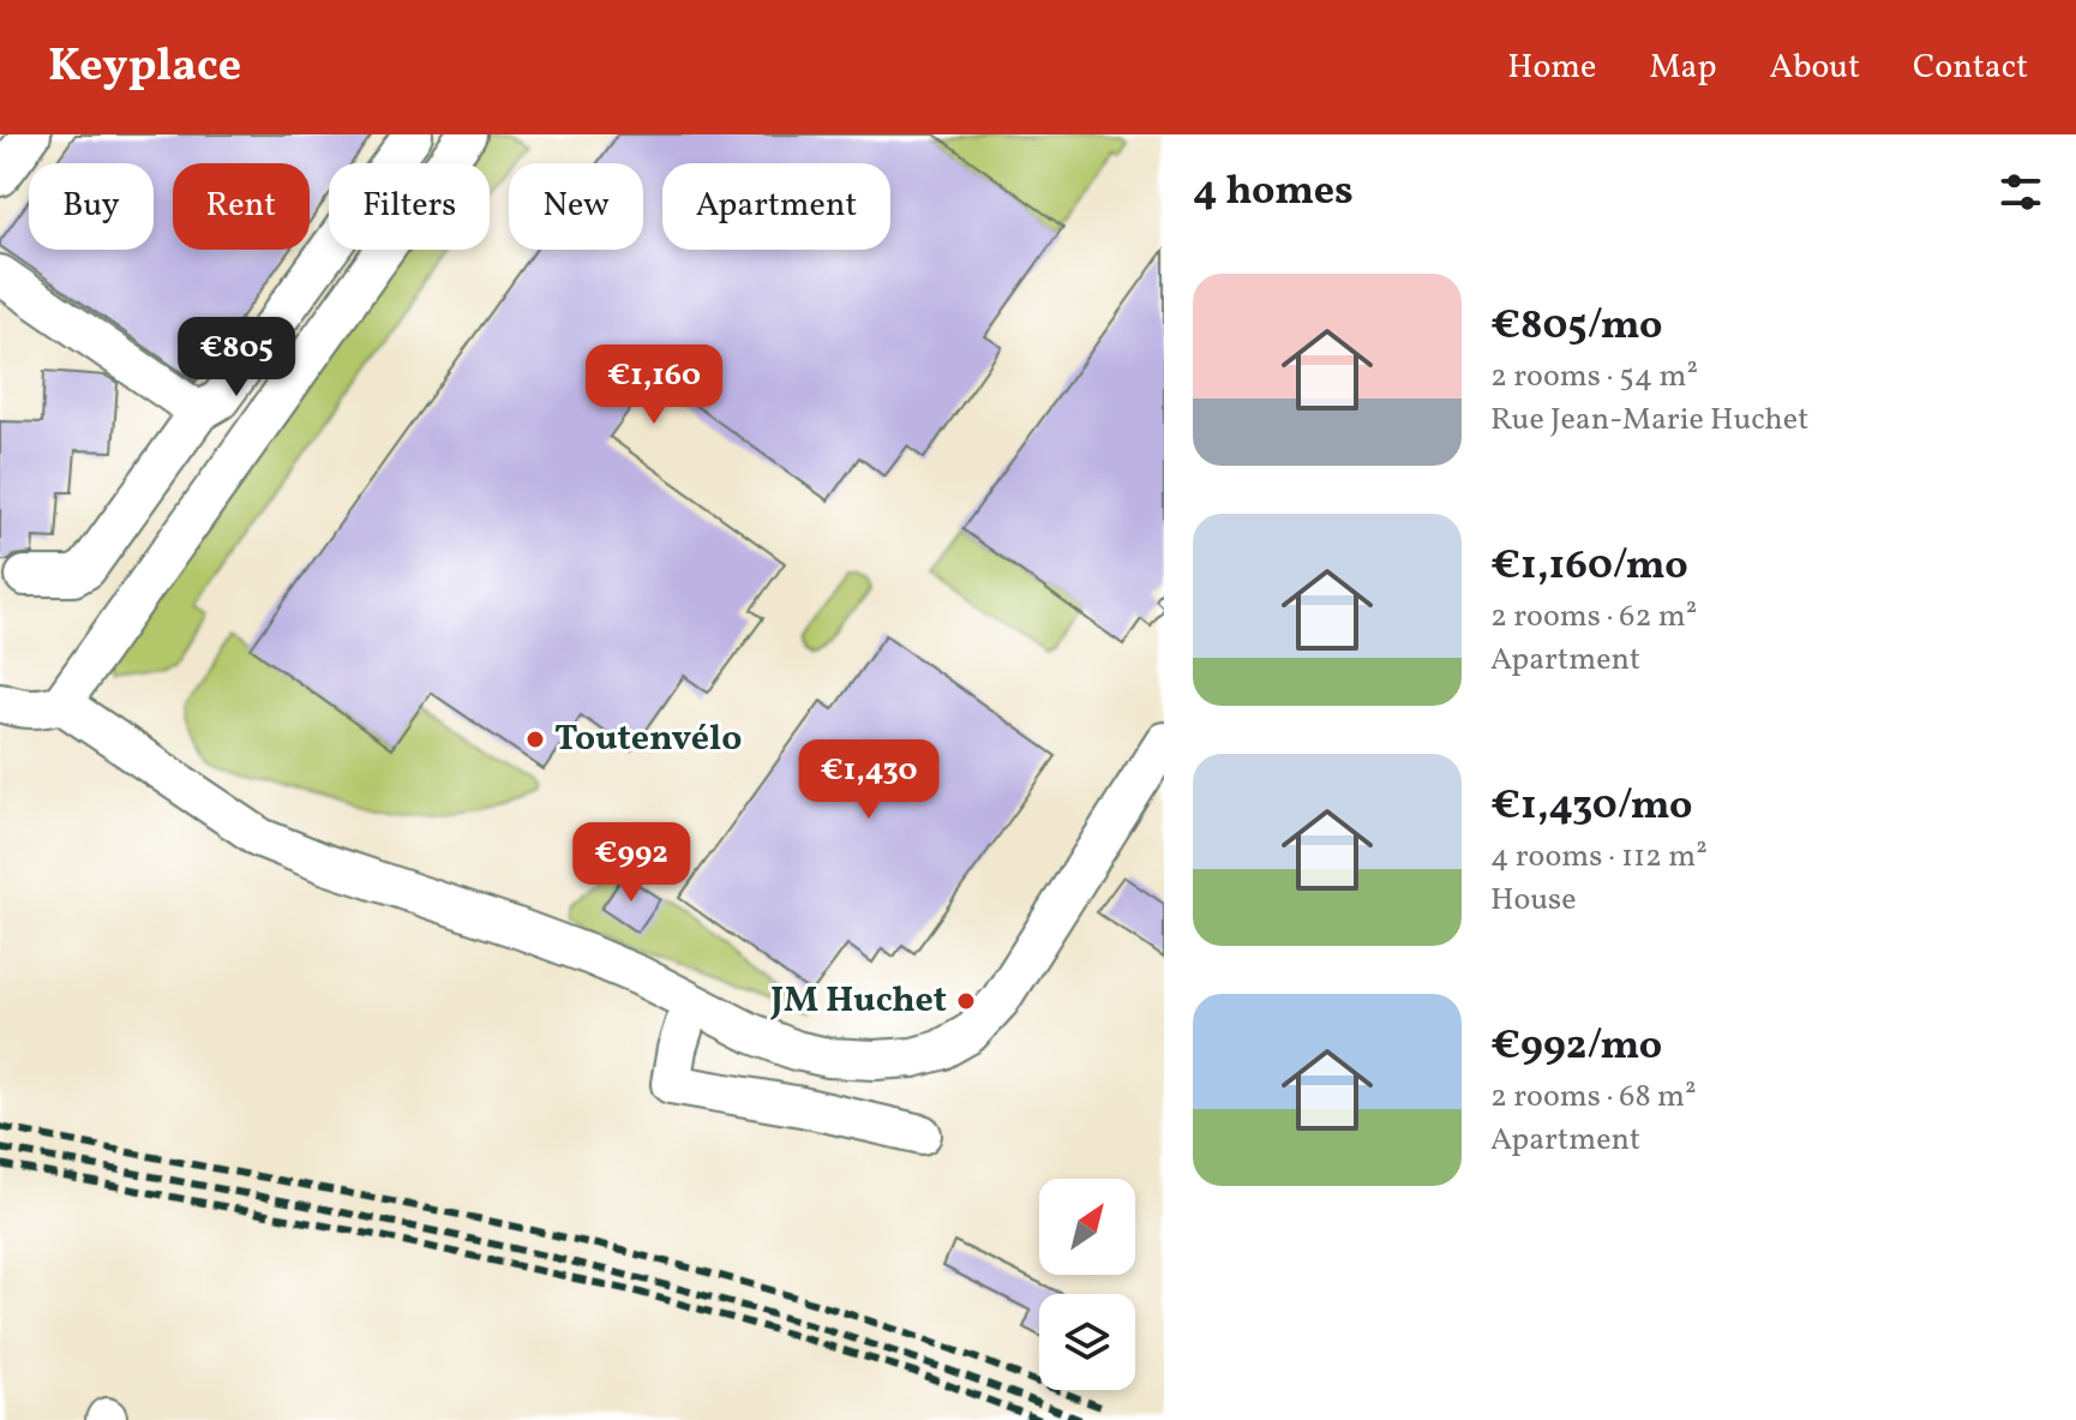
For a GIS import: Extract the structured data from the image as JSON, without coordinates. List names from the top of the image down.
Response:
{
  "places": ["Toutenvélo", "JM Huchet"],
  "north": "top right",
  "page": {
    "header": "Keyplace",
    "nav": [
      "Home",
      "Map",
      "About",
      "Contact"
    ],
    "heading": "4 homes",
    "chip": [
      "Buy",
      "Rent",
      "Filters",
      "New",
      "Apartment"
    ],
    "list": [
      {
        "name": "€805/mo",
        "note": "2 rooms · 54 m² · Rue Jean-Marie Huchet"
      },
      {
        "name": "€1,160/mo",
        "note": "2 rooms · 62 m² · Apartment"
      },
      {
        "name": "€1,430/mo",
        "note": "4 rooms · 112 m² · House"
      },
      {
        "name": "€992/mo",
        "note": "2 rooms · 68 m² · Apartment"
      }
    ],
    "price": [
      "€805",
      "€1,160",
      "€1,430",
      "€992"
    ]
  }
}
